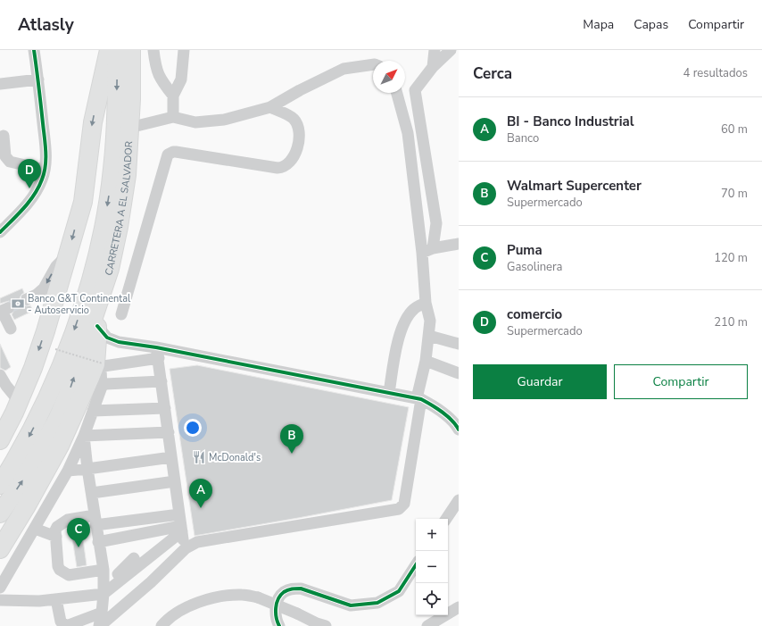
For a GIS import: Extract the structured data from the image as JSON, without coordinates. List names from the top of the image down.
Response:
{
  "streets": {
    "highway": ["CARRETERA A EL SALVADOR"]
  },
  "places": {
    "bank": ["Banco G&T Continental - Autoservicio"],
    "restaurant": ["McDonald's"]
  },
  "north": "top right",
  "page": {
    "header": "Atlasly",
    "nav": ["Mapa", "Capas", "Compartir"],
    "heading": ["Cerca", "4 resultados"],
    "list": [
      {
        "mark": "A",
        "name": "BI - Banco Industrial",
        "note": "Banco",
        "value": "60 m"
      },
      {
        "mark": "B",
        "name": "Walmart Supercenter",
        "note": "Supermercado",
        "value": "70 m"
      },
      {
        "mark": "C",
        "name": "Puma",
        "note": "Gasolinera",
        "value": "120 m"
      },
      {
        "mark": "D",
        "name": "comercio",
        "note": "Supermercado",
        "value": "210 m"
      }
    ],
    "pins": [
      "D",
      "B",
      "A",
      "C"
    ],
    "buttons": ["Guardar", "Compartir"],
    "map_buttons": ["+", "−"]
  }
}
